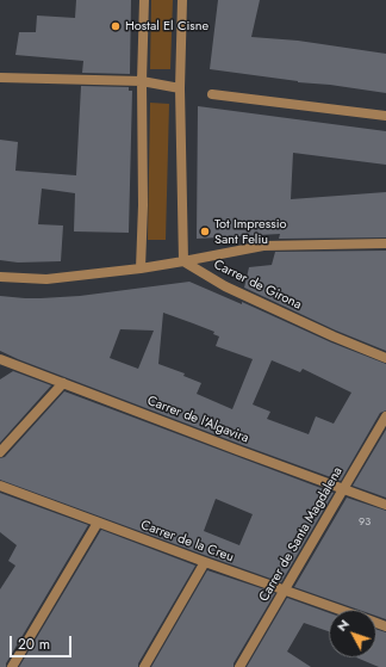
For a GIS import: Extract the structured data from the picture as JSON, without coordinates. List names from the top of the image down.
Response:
{
  "streets": {
    "street": [
      "Carrer de Girona",
      "Carrer de l'Algavira",
      "Carrer de Santa Magdalena",
      "Carrer de la Creu"
    ]
  },
  "crossings": [
    ["Carrer de l'Algavira", "Carrer de Santa Magdalena"],
    ["Carrer de Santa Magdalena", "Carrer de la Creu"]
  ],
  "places": ["Hostal El Cisne", "Tot Impressio Sant Feliu"],
  "house_numbers": ["93"],
  "scale_bar": "20 m",
  "north": "top left"
}
